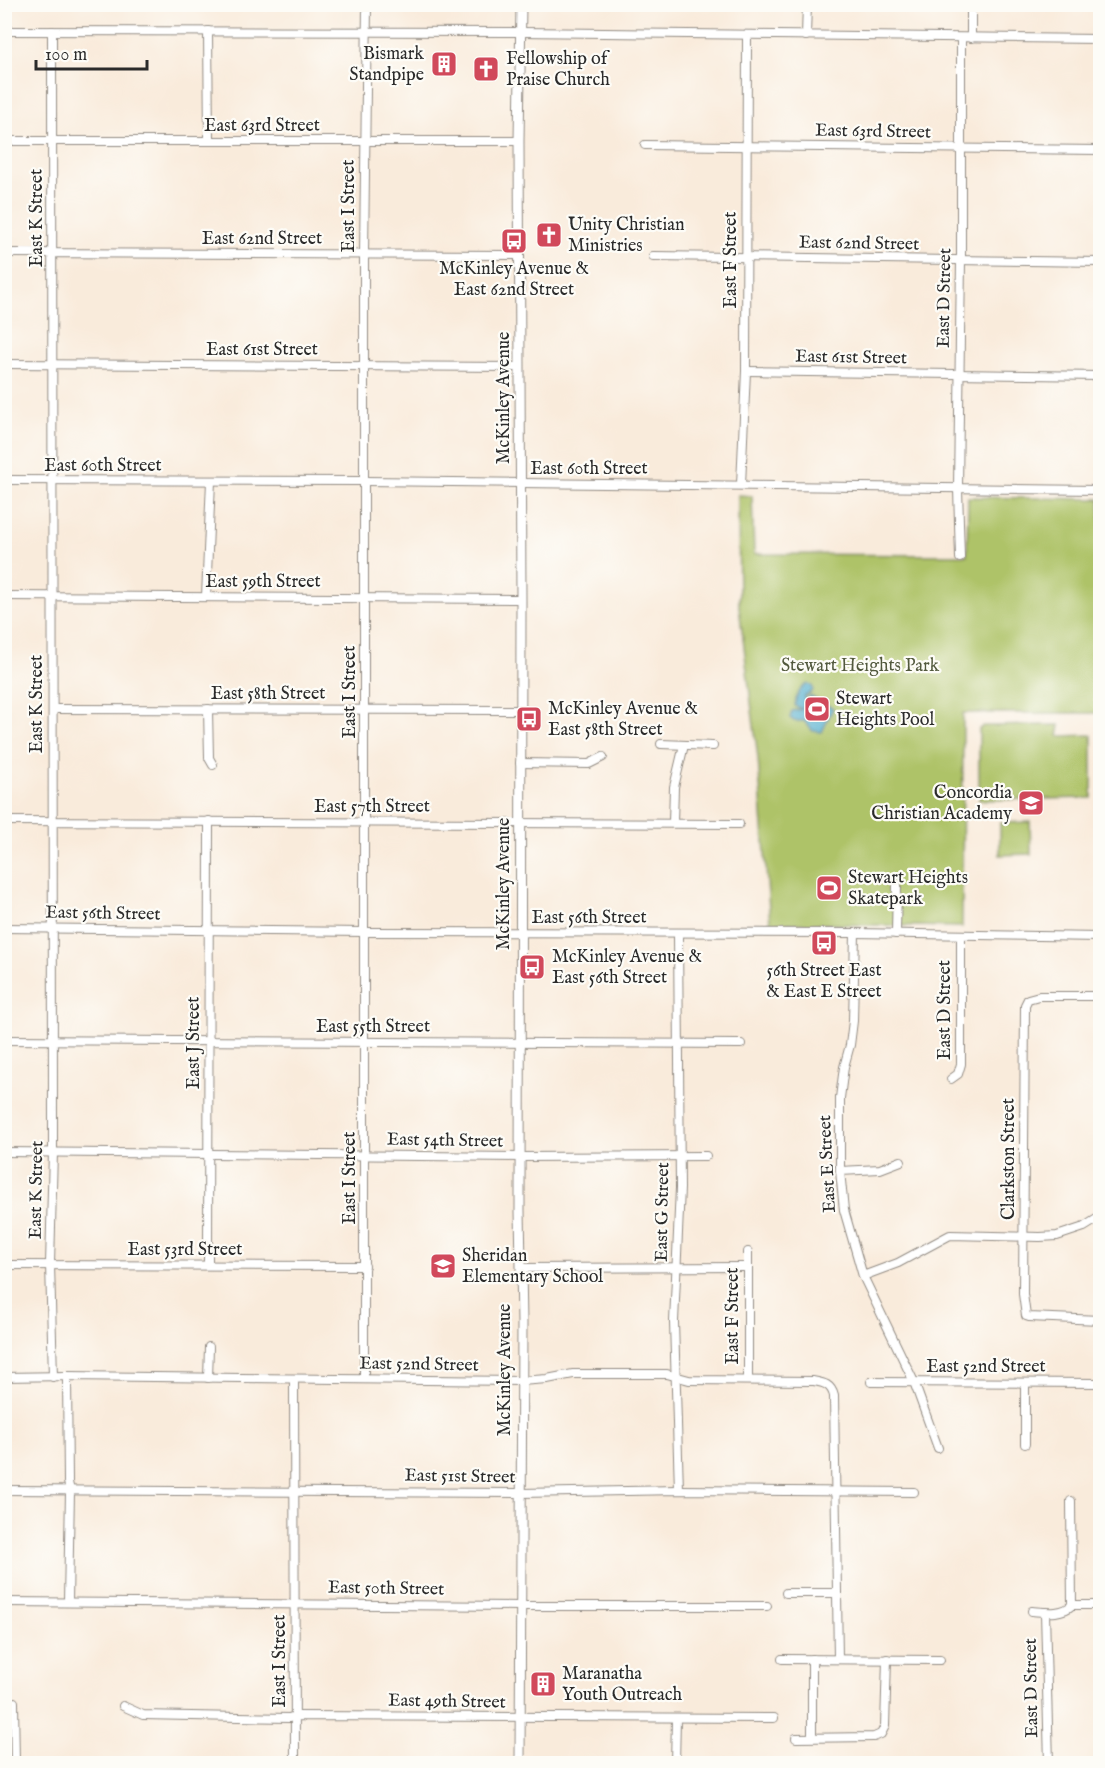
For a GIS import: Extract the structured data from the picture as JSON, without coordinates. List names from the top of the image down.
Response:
{
  "streets": {
    "main road": ["McKinley Avenue"],
    "street": [
      "East 63rd Street",
      "East I Street",
      "East K Street",
      "East 62nd Street",
      "East F Street",
      "East D Street",
      "East 61st Street",
      "East 60th Street",
      "East 59th Street",
      "East 58th Street",
      "East 57th Street",
      "East 56th Street",
      "East 55th Street",
      "East J Street",
      "East 54th Street",
      "Clarkston Street",
      "East E Street",
      "East G Street",
      "East 53rd Street",
      "East 52nd Street",
      "East 51st Street",
      "East 50th Street",
      "East 49th Street"
    ]
  },
  "crossings": [
    ["East 63rd Street", "East I Street"],
    ["East 63rd Street", "East K Street"],
    ["East 63rd Street", "East F Street"],
    ["East 63rd Street", "East D Street"],
    ["East 63rd Street", "McKinley Avenue"],
    ["East I Street", "East 62nd Street"],
    ["East I Street", "East 61st Street"],
    ["East I Street", "East 60th Street"],
    ["East I Street", "East 59th Street"],
    ["East I Street", "East 58th Street"],
    ["East I Street", "East 57th Street"],
    ["East I Street", "East 56th Street"],
    ["East I Street", "East 55th Street"],
    ["East I Street", "East 54th Street"],
    ["East I Street", "East 53rd Street"],
    ["East I Street", "East 52nd Street"],
    ["East I Street", "East 51st Street"],
    ["East I Street", "East 50th Street"],
    ["East I Street", "East 49th Street"],
    ["East K Street", "East 62nd Street"],
    ["East K Street", "East 61st Street"],
    ["East K Street", "East 60th Street"],
    ["East K Street", "East 59th Street"],
    ["East K Street", "East 58th Street"],
    ["East K Street", "East 57th Street"],
    ["East K Street", "East 56th Street"],
    ["East K Street", "East 55th Street"],
    ["East K Street", "East 54th Street"],
    ["East K Street", "East 53rd Street"],
    ["East K Street", "East 52nd Street"],
    ["East 62nd Street", "East F Street"],
    ["East 62nd Street", "East D Street"],
    ["East 62nd Street", "McKinley Avenue"],
    ["East F Street", "East 61st Street"],
    ["East F Street", "East 60th Street"],
    ["East F Street", "East 52nd Street"],
    ["East D Street", "East 61st Street"],
    ["East D Street", "East 60th Street"],
    ["East D Street", "East 56th Street"],
    ["East 61st Street", "McKinley Avenue"],
    ["McKinley Avenue", "East 60th Street"],
    ["McKinley Avenue", "East 59th Street"],
    ["McKinley Avenue", "East 58th Street"],
    ["McKinley Avenue", "East 57th Street"],
    ["McKinley Avenue", "East 56th Street"],
    ["McKinley Avenue", "East 55th Street"],
    ["McKinley Avenue", "East 54th Street"],
    ["McKinley Avenue", "East 52nd Street"],
    ["McKinley Avenue", "East 51st Street"],
    ["McKinley Avenue", "East 50th Street"],
    ["McKinley Avenue", "East 49th Street"],
    ["East 57th Street", "East J Street"],
    ["East 56th Street", "East J Street"],
    ["East 56th Street", "East E Street"],
    ["East 56th Street", "East G Street"],
    ["East 55th Street", "East J Street"],
    ["East 55th Street", "East G Street"],
    ["East J Street", "East 54th Street"],
    ["East J Street", "East 53rd Street"],
    ["East 54th Street", "East G Street"],
    ["East E Street", "East 52nd Street"],
    ["East G Street", "East 52nd Street"],
    ["East G Street", "East 51st Street"],
    ["East 52nd Street", "East 51st Street"]
  ],
  "parks": ["Stewart Heights Park"],
  "places": {
    "building": ["Bismark Standpipe", "Maranatha Youth Outreach"],
    "church": ["Fellowship of Praise Church", "Unity Christian Ministries"],
    "bus stop": [
      "McKinley Avenue & East 62nd Street",
      "McKinley Avenue & East 58th Street",
      "56th Street East & East E Street",
      "McKinley Avenue & East 56th Street"
    ],
    "sports": ["Stewart Heights Pool", "Stewart Heights Skatepark"],
    "school or university": ["Concordia Christian Academy", "Sheridan Elementary School"]
  },
  "scale_bar": "100 m"
}
